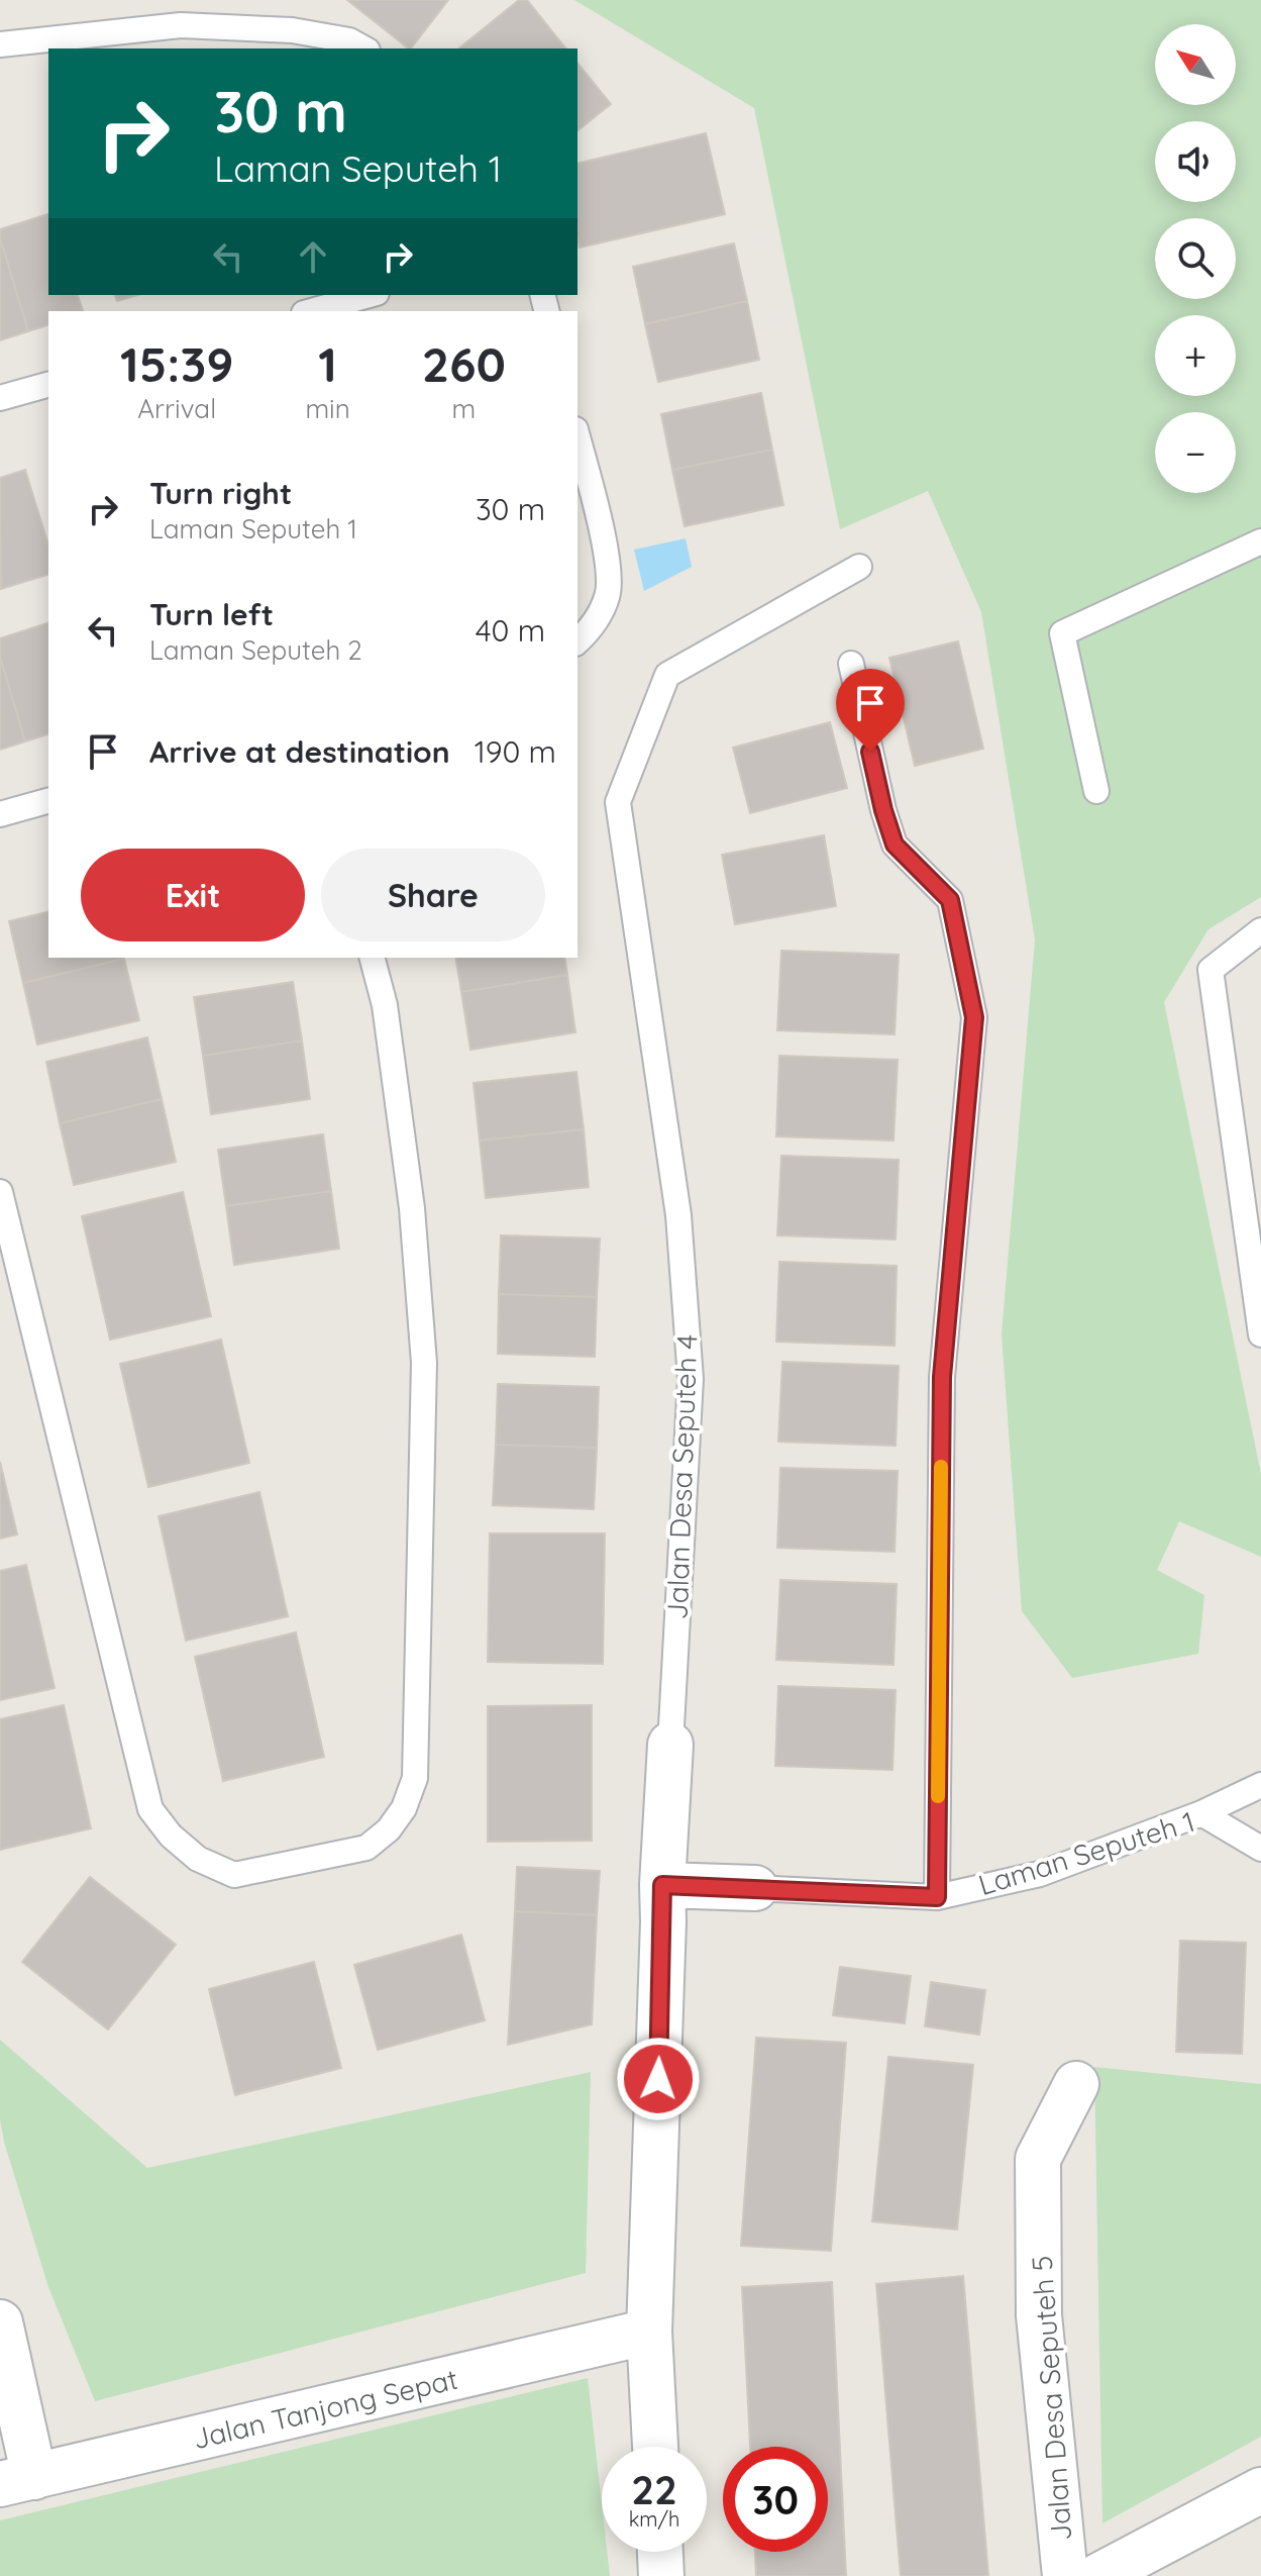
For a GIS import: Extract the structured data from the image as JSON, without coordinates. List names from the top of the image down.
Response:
{
  "streets": {
    "street": [
      "Jalan Desa Seputeh 4",
      "Laman Seputeh 1",
      "Jalan Desa Seputeh 5",
      "Jalan Tanjong Sepat"
    ]
  },
  "crossings": [
    ["Jalan Desa Seputeh 4", "Laman Seputeh 1"],
    ["Jalan Desa Seputeh 4", "Jalan Tanjong Sepat"]
  ],
  "north": "top left",
  "page": {
    "map_buttons": ["+", "−"],
    "turn": ["30 m", "Laman Seputeh 1"],
    "eta": [
      "15:39",
      "Arrival",
      "1",
      "min",
      "260",
      "m"
    ],
    "list": [
      {
        "name": "Turn right",
        "note": "Laman Seputeh 1",
        "value": "30 m"
      },
      {
        "name": "Turn left",
        "note": "Laman Seputeh 2",
        "value": "40 m"
      },
      {
        "name": "Arrive at destination",
        "value": "190 m"
      }
    ],
    "buttons": ["Exit", "Share"],
    "speed": "22 km/h",
    "limit": "30"
  }
}
